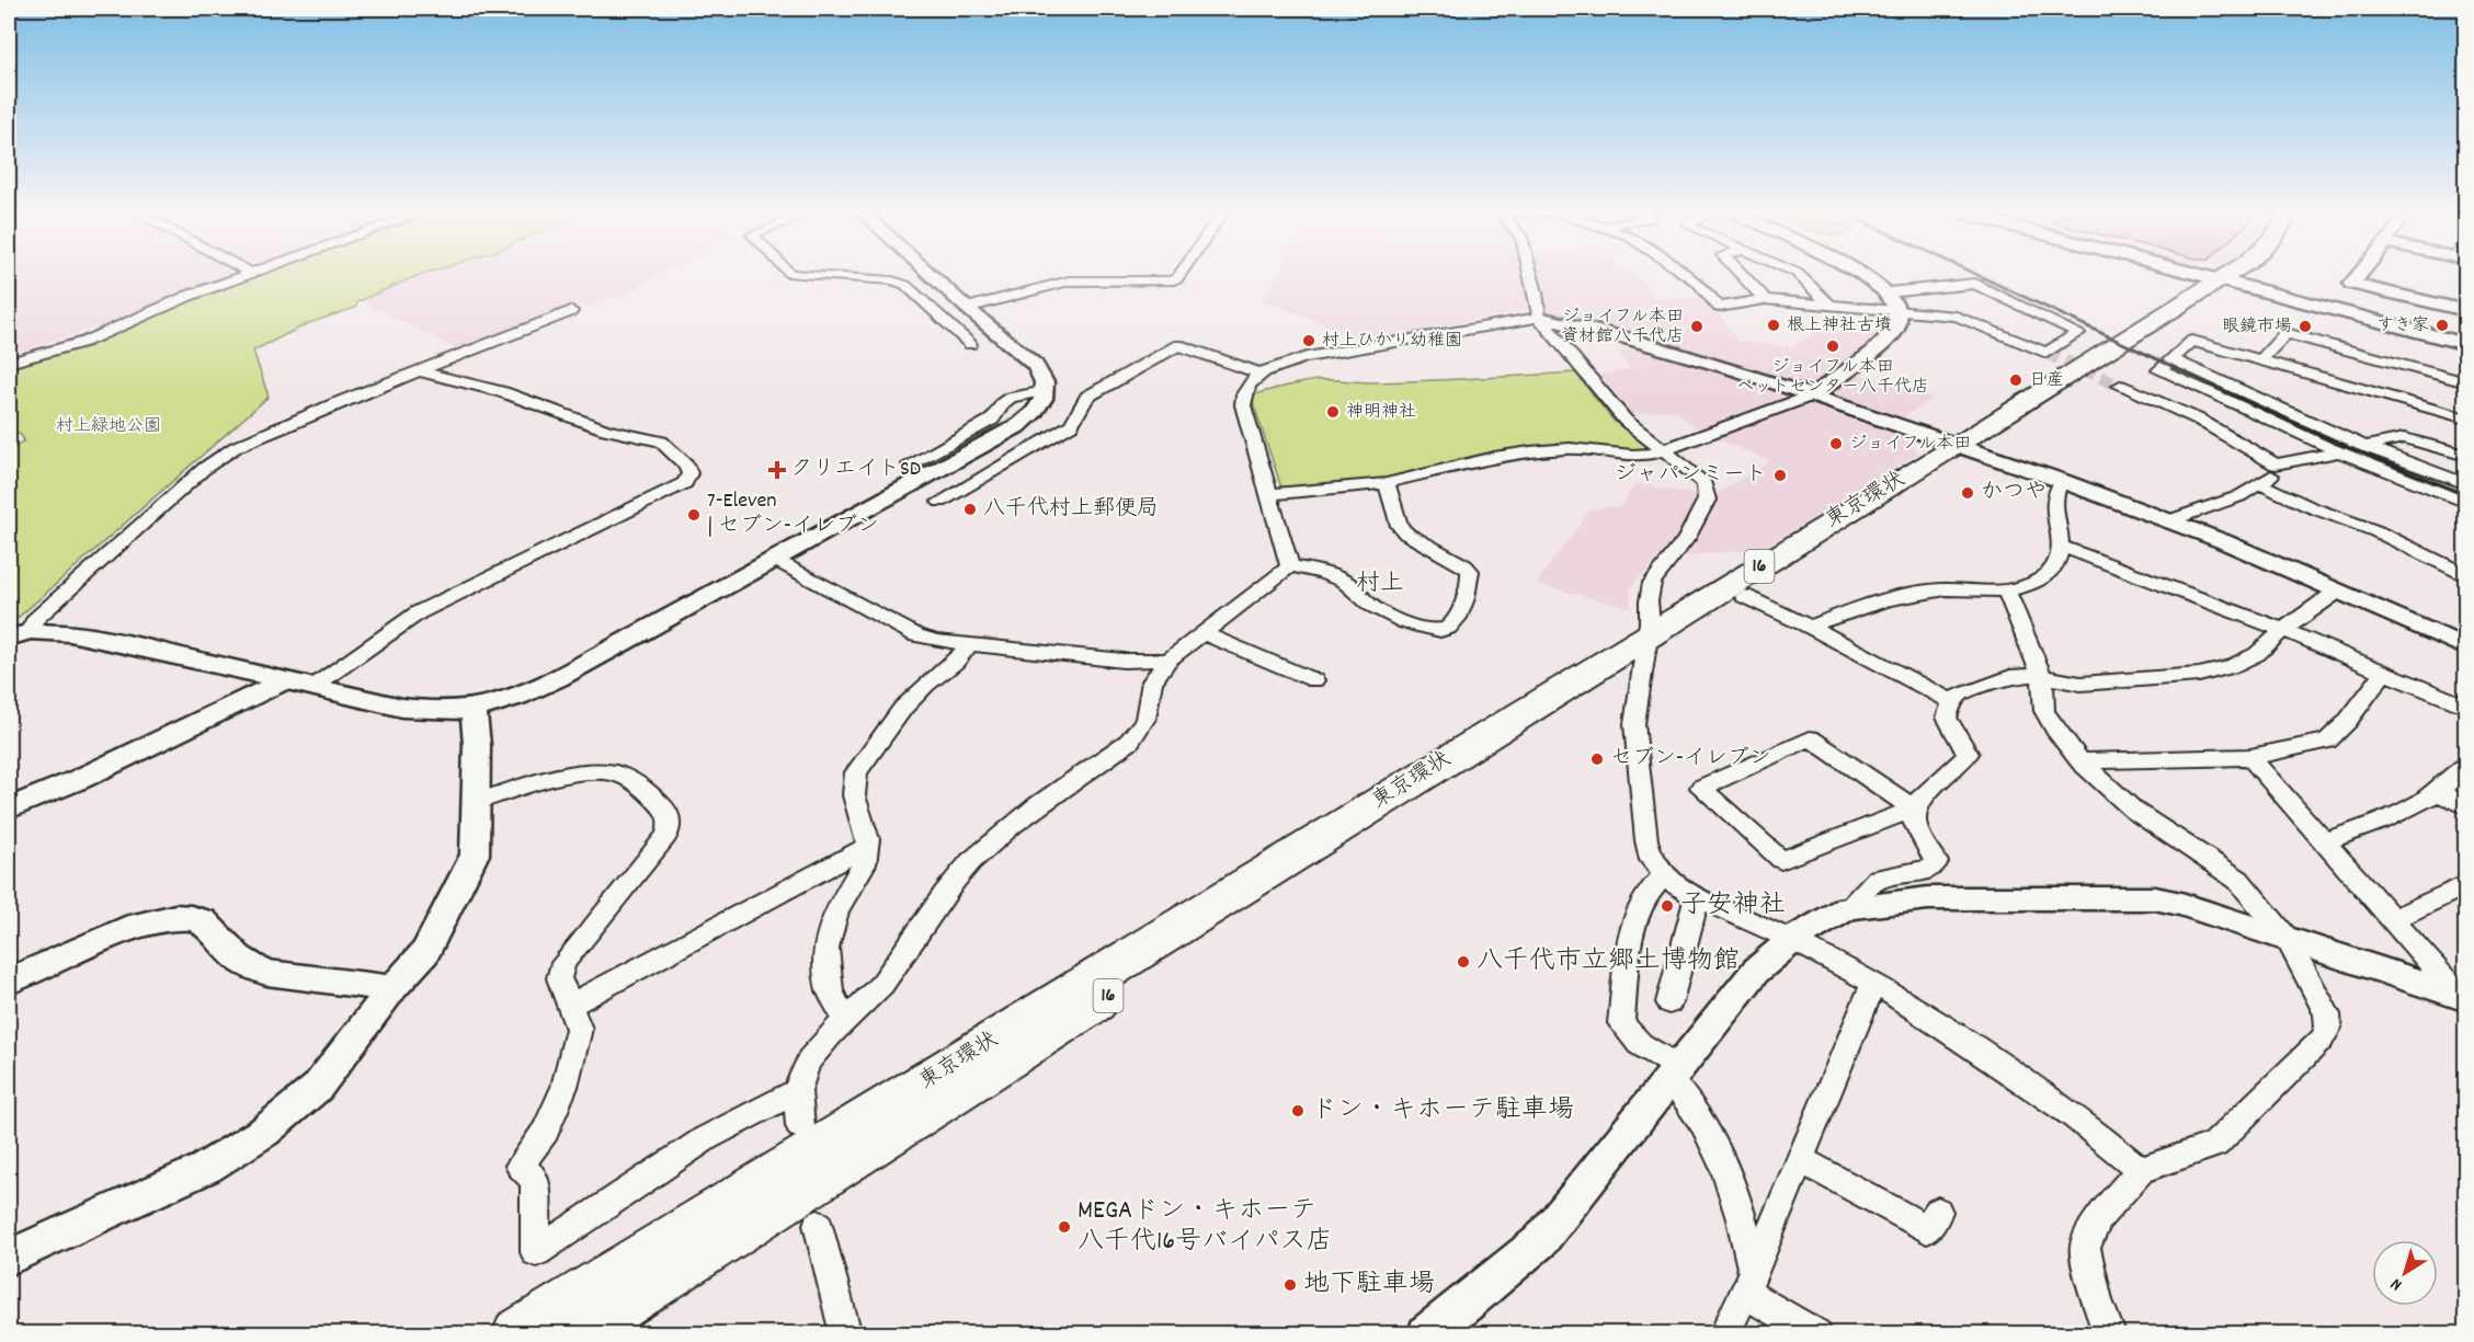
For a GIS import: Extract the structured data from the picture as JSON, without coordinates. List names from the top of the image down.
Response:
{
  "streets": {
    "highway": ["東京環状", "16"]
  },
  "districts": ["村上"],
  "parks": ["村上緑地公園"],
  "places": {
    "other": [
      "根上神社古墳",
      "すき家",
      "ジョイフル本田 資材館八千代店",
      "眼鏡市場",
      "村上ひかり幼稚園",
      "ジョイフル本田 ペットセンター八千代店",
      "日産",
      "神明神社",
      "ジョイフル本田",
      "ジャパンミート",
      "かつや",
      "八千代村上郵便局",
      "7-Eleven | セブン-イレブン",
      "セブン-イレブン",
      "子安神社",
      "八千代市立郷土博物館",
      "ドン・キホーテ駐車場",
      "MEGAドン・キホーテ 八千代16号バイパス店",
      "地下駐車場"
    ],
    "health": ["クリエイトSD"]
  },
  "north": "bottom left"
}
